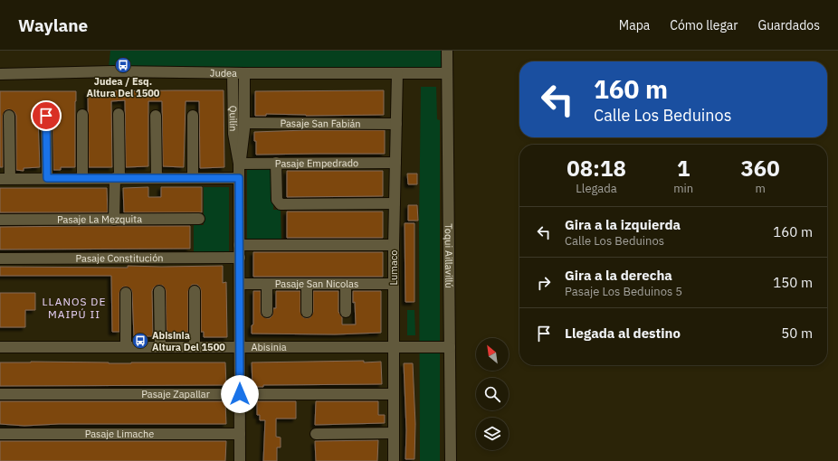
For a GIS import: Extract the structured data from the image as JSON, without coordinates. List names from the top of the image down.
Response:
{
  "streets": {
    "street": [
      "Judea",
      "Quilín",
      "Pasaje San Fabián",
      "Pasaje Empedrado",
      "Pasaje La Mezquita",
      "Toqui Aillavillú",
      "Pasaje Constitución",
      "Lumaco",
      "Pasaje San Nicolas",
      "Abisinia",
      "Pasaje Zapallar",
      "Pasaje Limache"
    ]
  },
  "crossings": [
    ["Judea", "Quilín"],
    ["Judea", "Toqui Aillavillú"],
    ["Judea", "Lumaco"],
    ["Quilín", "Pasaje San Fabián"],
    ["Quilín", "Pasaje Empedrado"],
    ["Quilín", "Pasaje Constitución"],
    ["Quilín", "Pasaje San Nicolas"],
    ["Quilín", "Abisinia"],
    ["Quilín", "Pasaje Zapallar"],
    ["Quilín", "Pasaje Limache"],
    ["Pasaje San Fabián", "Lumaco"],
    ["Pasaje Empedrado", "Lumaco"],
    ["Toqui Aillavillú", "Abisinia"],
    ["Lumaco", "Pasaje San Nicolas"],
    ["Lumaco", "Abisinia"],
    ["Lumaco", "Pasaje Zapallar"]
  ],
  "districts": ["LLANOS DE MAIPÚ II"],
  "places": {
    "bus stop": ["Judea / Esq. Altura Del 1500", "Abisinia Altura Del 1500"]
  },
  "north": "top left",
  "page": {
    "header": "Waylane",
    "nav": ["Mapa", "Cómo llegar", "Guardados"],
    "turn": ["160 m", "Calle Los Beduinos"],
    "eta": [
      "08:18",
      "Llegada",
      "1",
      "min",
      "360",
      "m"
    ],
    "list": [
      {
        "name": "Gira a la izquierda",
        "note": "Calle Los Beduinos",
        "value": "160 m"
      },
      {
        "name": "Gira a la derecha",
        "note": "Pasaje Los Beduinos 5",
        "value": "150 m"
      },
      {
        "name": "Llegada al destino",
        "value": "50 m"
      }
    ]
  }
}
